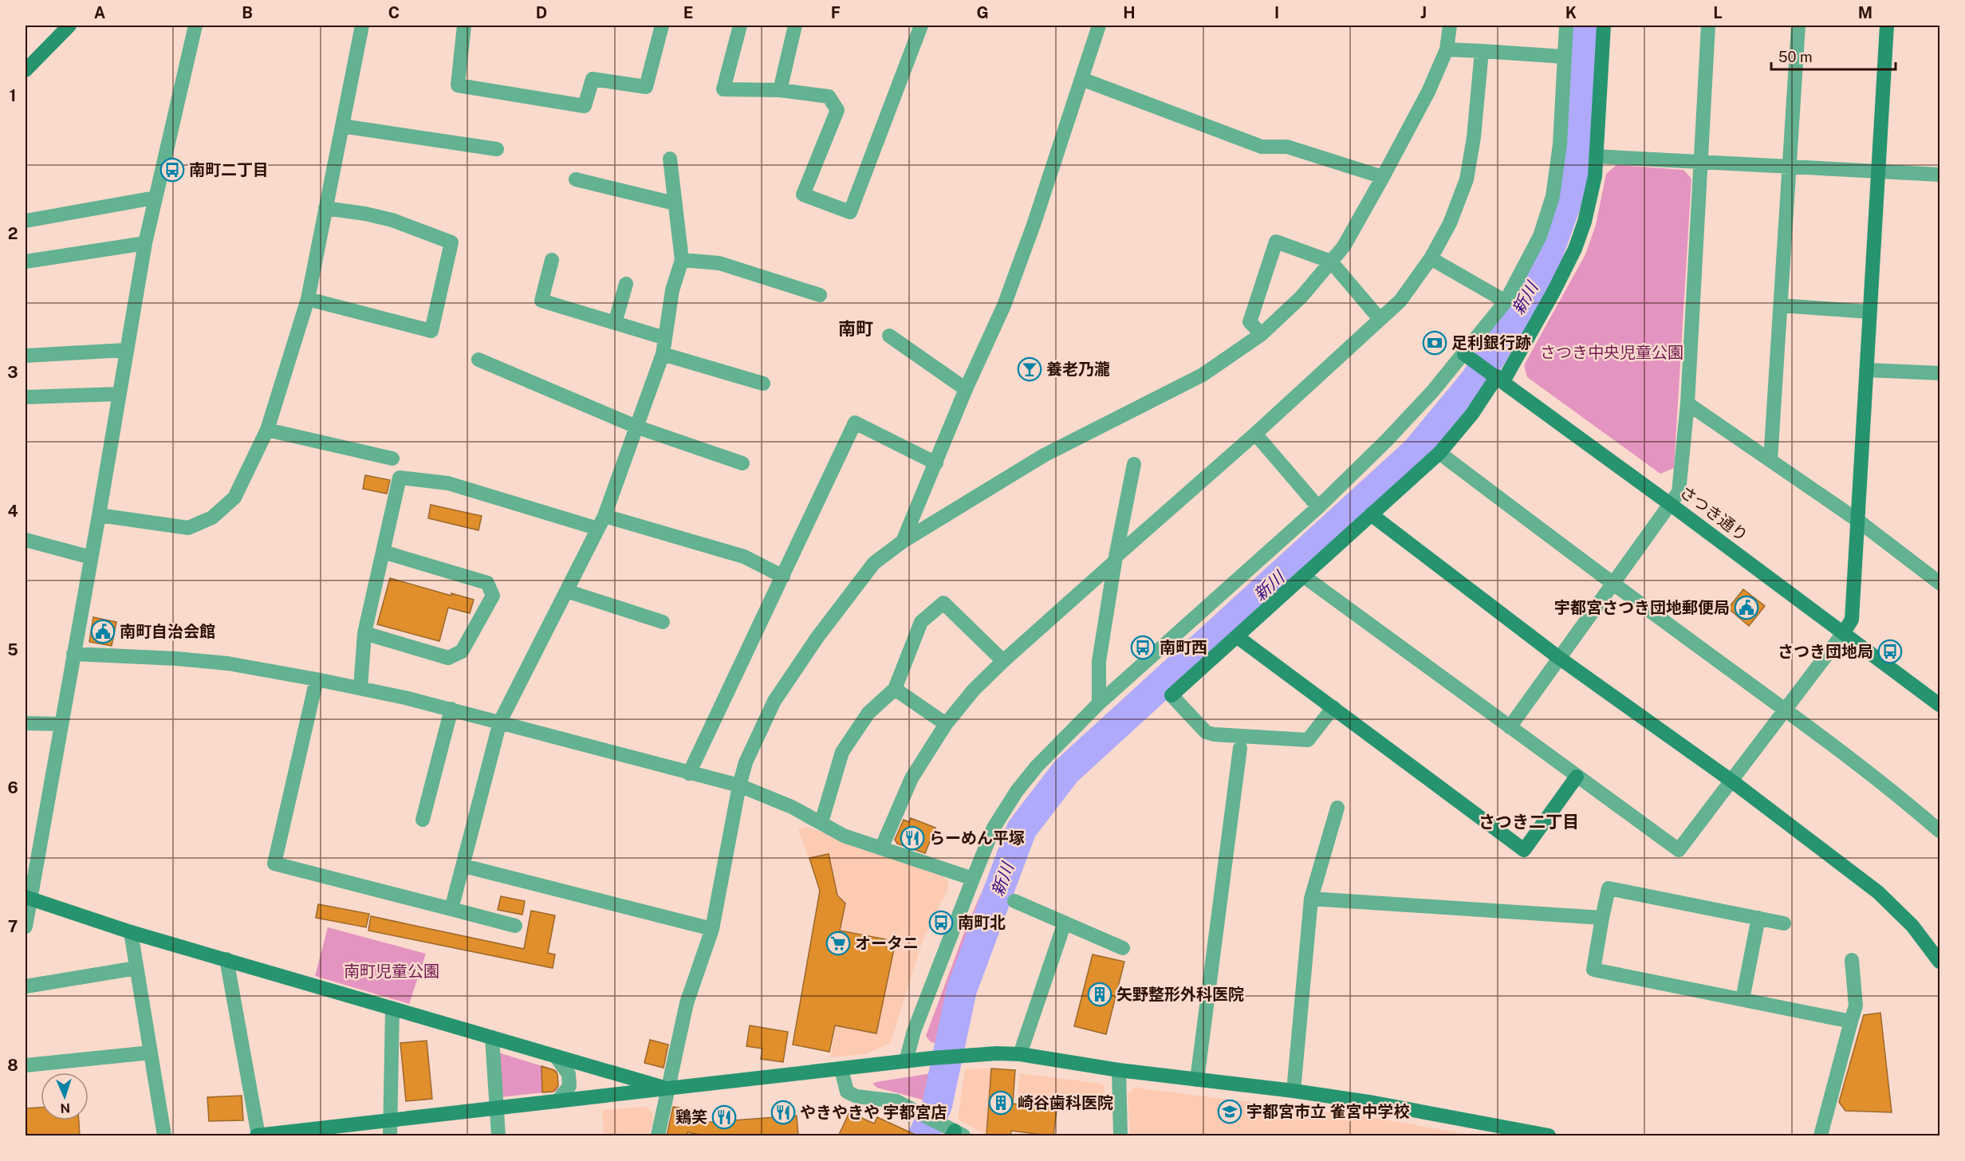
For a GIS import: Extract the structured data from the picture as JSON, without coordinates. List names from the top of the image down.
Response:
{
  "streets": {
    "street": ["さつき通り"]
  },
  "districts": ["南町", "さつき二丁目"],
  "water": ["新川"],
  "parks": ["さつき中央児童公園", "南町児童公園"],
  "places": {
    "bus stop": [
      "南町二丁目",
      "南町西",
      "さつき団地局",
      "南町北"
    ],
    "bank": ["足利銀行跡"],
    "bar": ["養老乃瀧"],
    "public building": ["宇都宮さつき団地郵便局", "南町自治会館"],
    "restaurant": ["らーめん平塚", "やきやきや 宇都宮店", "鶏笑"],
    "supermarket": ["オータニ"],
    "building": ["矢野整形外科医院", "崎谷歯科医院"],
    "school or university": ["宇都宮市立 雀宮中学校"]
  },
  "scale_bar": "50 m",
  "north": "bottom",
  "grid": {
    "columns": [
      "A",
      "B",
      "C",
      "D",
      "E",
      "F",
      "G",
      "H",
      "I",
      "J",
      "K",
      "L",
      "M"
    ],
    "rows": [
      "1",
      "2",
      "3",
      "4",
      "5",
      "6",
      "7",
      "8"
    ]
  }
}
